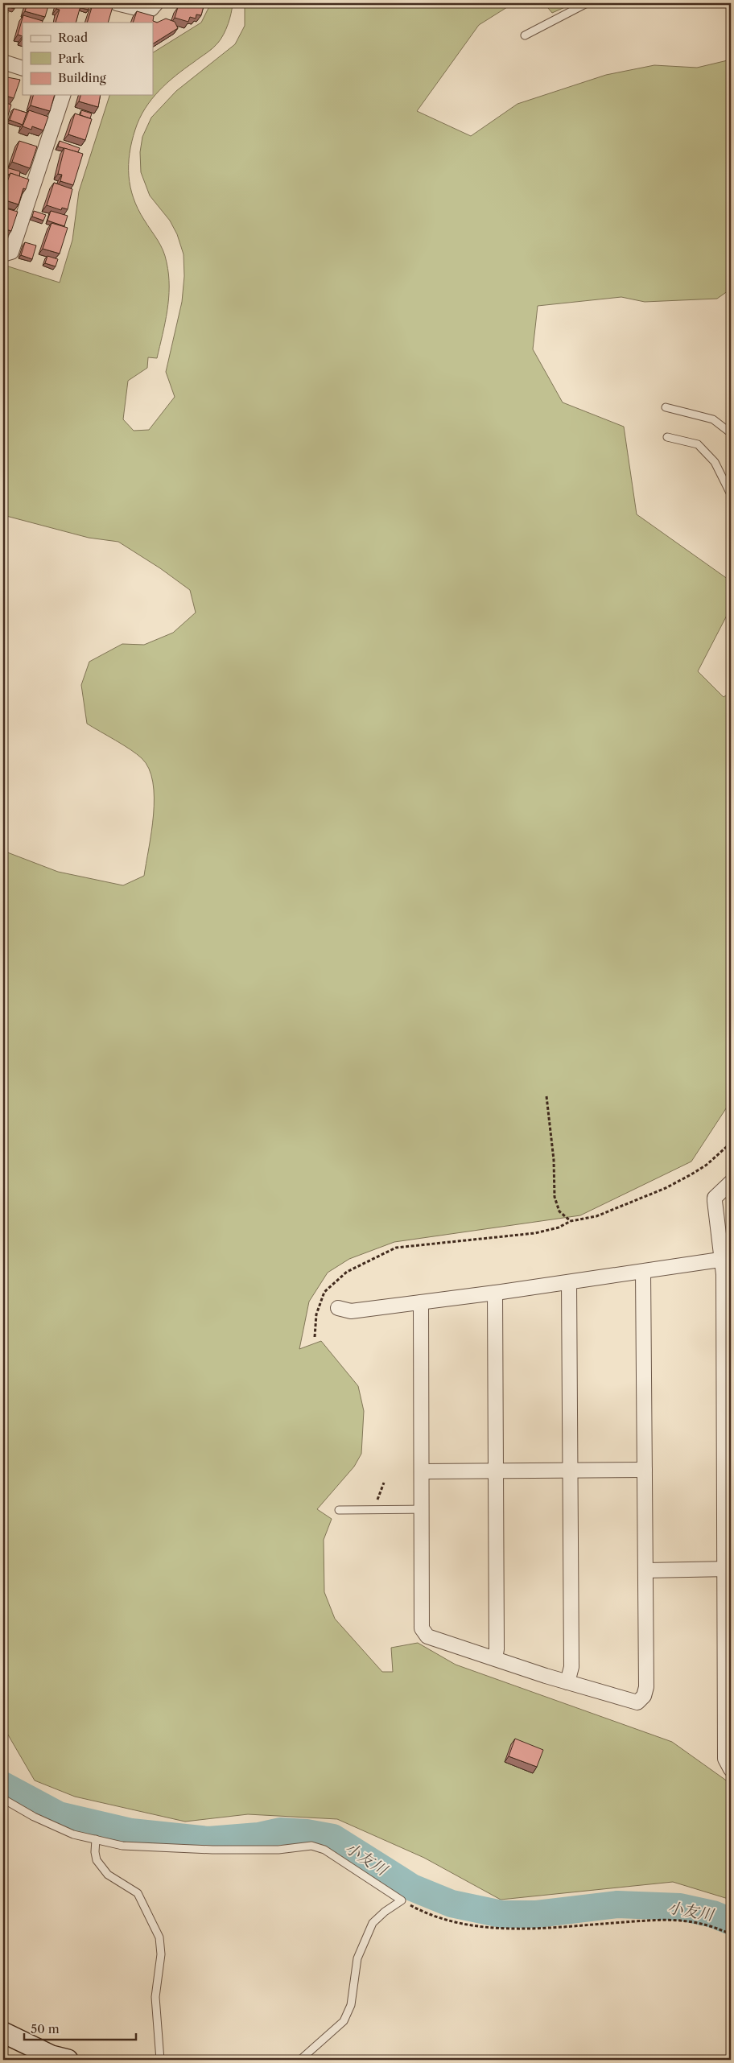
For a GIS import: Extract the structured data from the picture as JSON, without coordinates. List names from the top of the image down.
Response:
{
  "water": ["小友川"],
  "legend": ["Road", "Park", "Building"],
  "scale_bar": "50 m"
}
